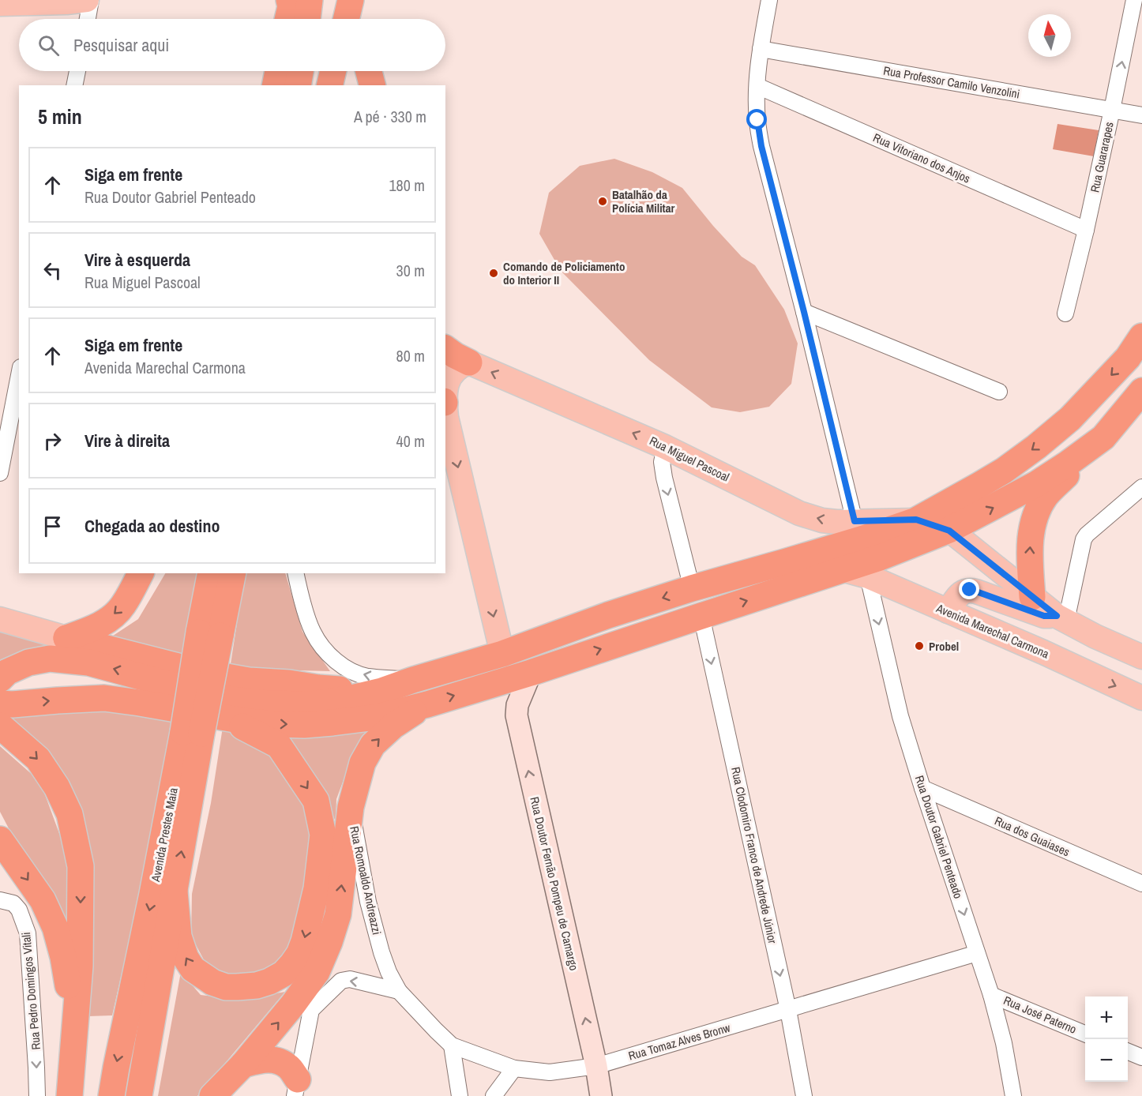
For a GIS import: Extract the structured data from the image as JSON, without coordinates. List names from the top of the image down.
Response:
{
  "streets": {
    "highway": ["Avenida Prestes Maia"],
    "main road": ["Rua Miguel Pascoal", "Avenida Marechal Carmona"],
    "street": [
      "Rua Professor Camilo Venzolini",
      "Rua Guararapes",
      "Rua Vitoriano dos Anjos",
      "Rua dos Guaiases",
      "Rua Doutor Gabriel Penteado",
      "Rua Clodomiro Franco de Andrede Júnior",
      "Rua Romoaldo Andreazzi",
      "Rua Doutor Fernão Pompeu de Camargo",
      "Rua Pedro Domingos Vitali",
      "Rua José Paterno",
      "Rua Tomaz Alves Bronw"
    ]
  },
  "crossings": [
    ["Rua Professor Camilo Venzolini", "Rua Guararapes"],
    ["Rua Guararapes", "Rua Vitoriano dos Anjos"],
    ["Avenida Marechal Carmona", "Rua Doutor Gabriel Penteado"],
    ["Rua dos Guaiases", "Rua Doutor Gabriel Penteado"],
    ["Rua Doutor Gabriel Penteado", "Rua José Paterno"],
    ["Rua Doutor Gabriel Penteado", "Rua Tomaz Alves Bronw"],
    ["Rua Clodomiro Franco de Andrede Júnior", "Rua Tomaz Alves Bronw"],
    ["Rua Romoaldo Andreazzi", "Rua Tomaz Alves Bronw"],
    ["Rua Doutor Fernão Pompeu de Camargo", "Rua Tomaz Alves Bronw"]
  ],
  "one_way": [
    "Rua Miguel Pascoal",
    "Rua Doutor Gabriel Penteado",
    "Rua Clodomiro Franco de Andrede Júnior",
    "Rua Doutor Fernão Pompeu de Camargo",
    "Rua Pedro Domingos Vitali"
  ],
  "places": ["Batalhão da Polícia Militar", "Comando de Policiamento do Interior II", "Probel"],
  "north": "top",
  "page": {
    "search": "Pesquisar aqui",
    "heading": ["5 min", "A pé · 330 m"],
    "list": [
      ["Siga em frente", "Rua Doutor Gabriel Penteado", "180 m"],
      ["Vire à esquerda", "Rua Miguel Pascoal", "30 m"],
      ["Siga em frente", "Avenida Marechal Carmona", "80 m"],
      ["Vire à direita", "40 m"],
      "Chegada ao destino"
    ],
    "map_buttons": ["+", "−"]
  }
}
